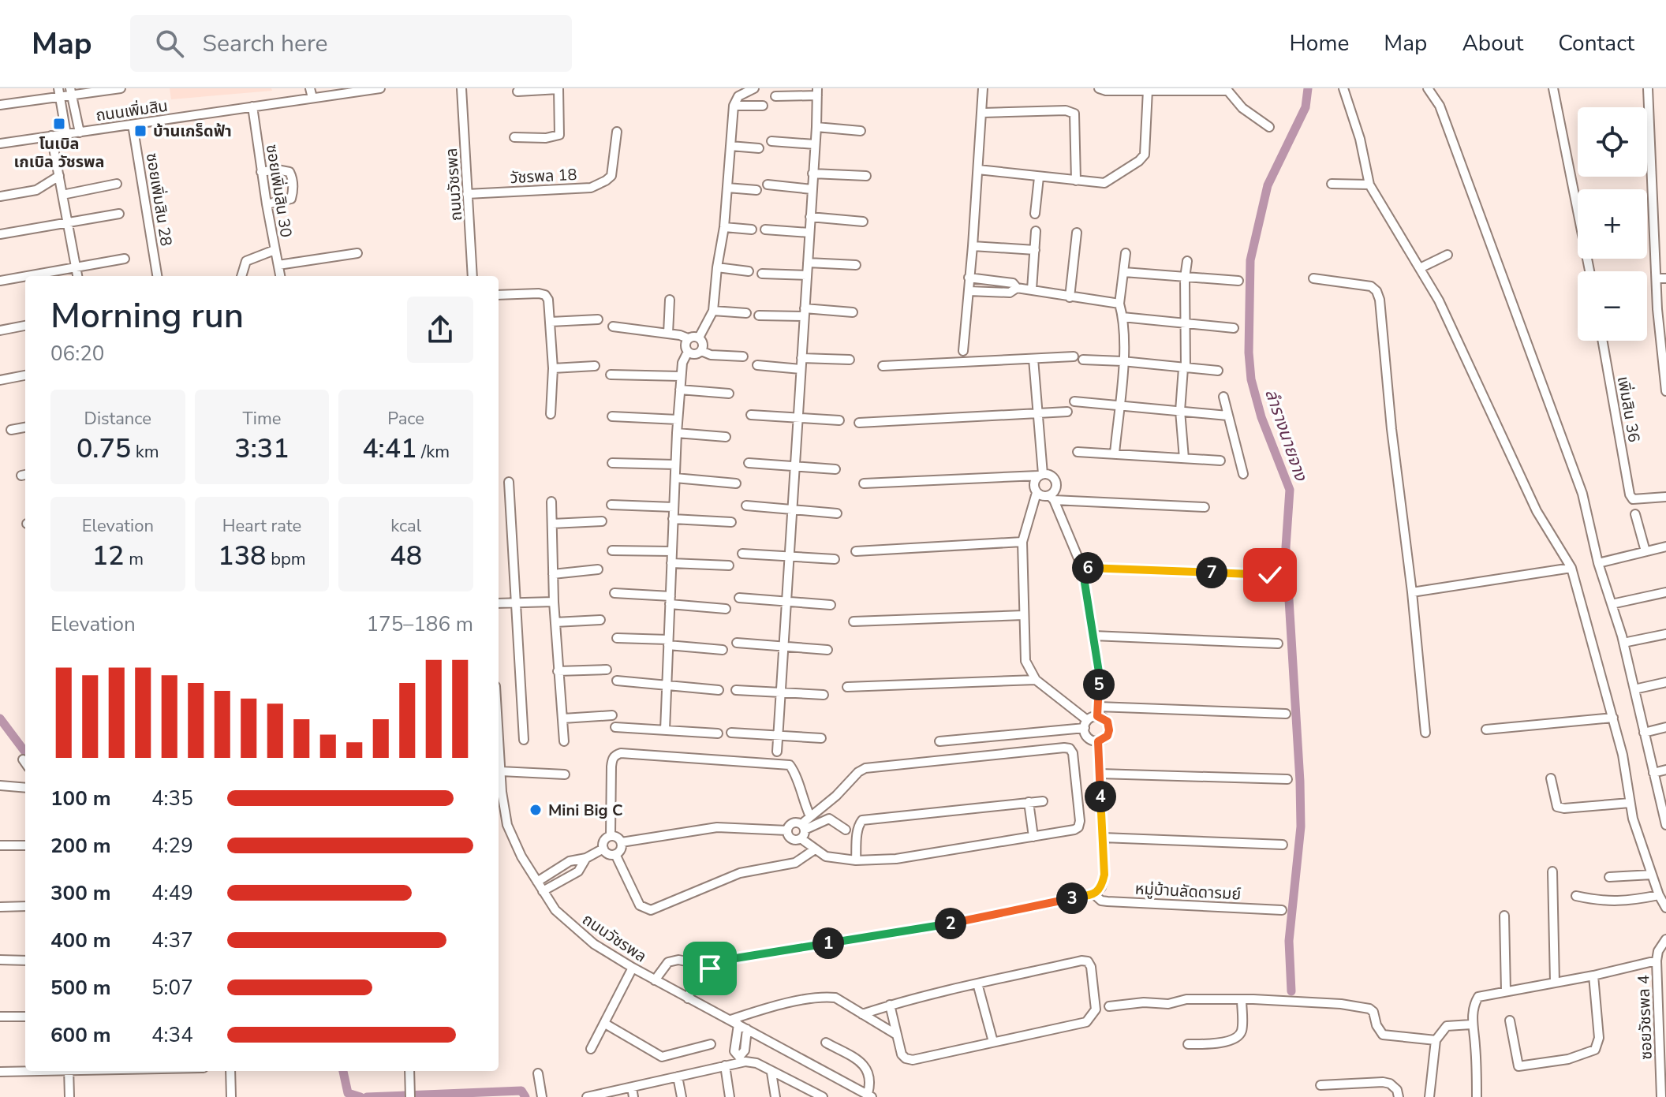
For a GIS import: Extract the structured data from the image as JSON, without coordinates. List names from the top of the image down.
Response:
{
  "streets": {
    "street": [
      "ถนนเพิ่มสิน",
      "วัชรพล 18",
      "ถนนวัชรพล",
      "ซอยเพิ่มสิน 30",
      "ซอยเพิ่มสิน 28",
      "เพิ่มสิน 36",
      "หมู่บ้านลัดดารมย์",
      "ซอยวัชรพล 4"
    ]
  },
  "crossings": [
    ["ถนนเพิ่มสิน", "ซอยเพิ่มสิน 30"],
    ["ถนนเพิ่มสิน", "ซอยเพิ่มสิน 28"],
    ["วัชรพล 18", "ถนนวัชรพล"],
    ["ถนนวัชรพล", "หมู่บ้านลัดดารมย์"]
  ],
  "water": ["ลำรางนายจาง"],
  "places": {
    "transit": ["โนเบิล เกเบิล วัชรพล", "บ้านเกร็ดฟ้า"],
    "other": ["Mini Big C"]
  },
  "page": {
    "header": "Map",
    "search": "Search here",
    "nav": [
      "Home",
      "Map",
      "About",
      "Contact"
    ],
    "map_buttons": ["+", "−"],
    "heading": ["Morning run", "06:20"],
    "stats": [
      ["Distance", "0.75 km"],
      ["Time", "3:31"],
      ["Pace", "4:41 /km"],
      ["Elevation", "12 m"],
      ["Heart rate", "138 bpm"],
      ["kcal", "48"]
    ],
    "pins": [
      "6",
      "7",
      "5",
      "4",
      "3",
      "2",
      "1"
    ],
    "chart": ["Elevation", "175–186 m"],
    "list": [
      {
        "name": "100 m",
        "note": "4:35"
      },
      {
        "name": "200 m",
        "note": "4:29"
      },
      {
        "name": "300 m",
        "note": "4:49"
      },
      {
        "name": "400 m",
        "note": "4:37"
      },
      {
        "name": "500 m",
        "note": "5:07"
      },
      {
        "name": "600 m",
        "note": "4:34"
      }
    ]
  }
}
